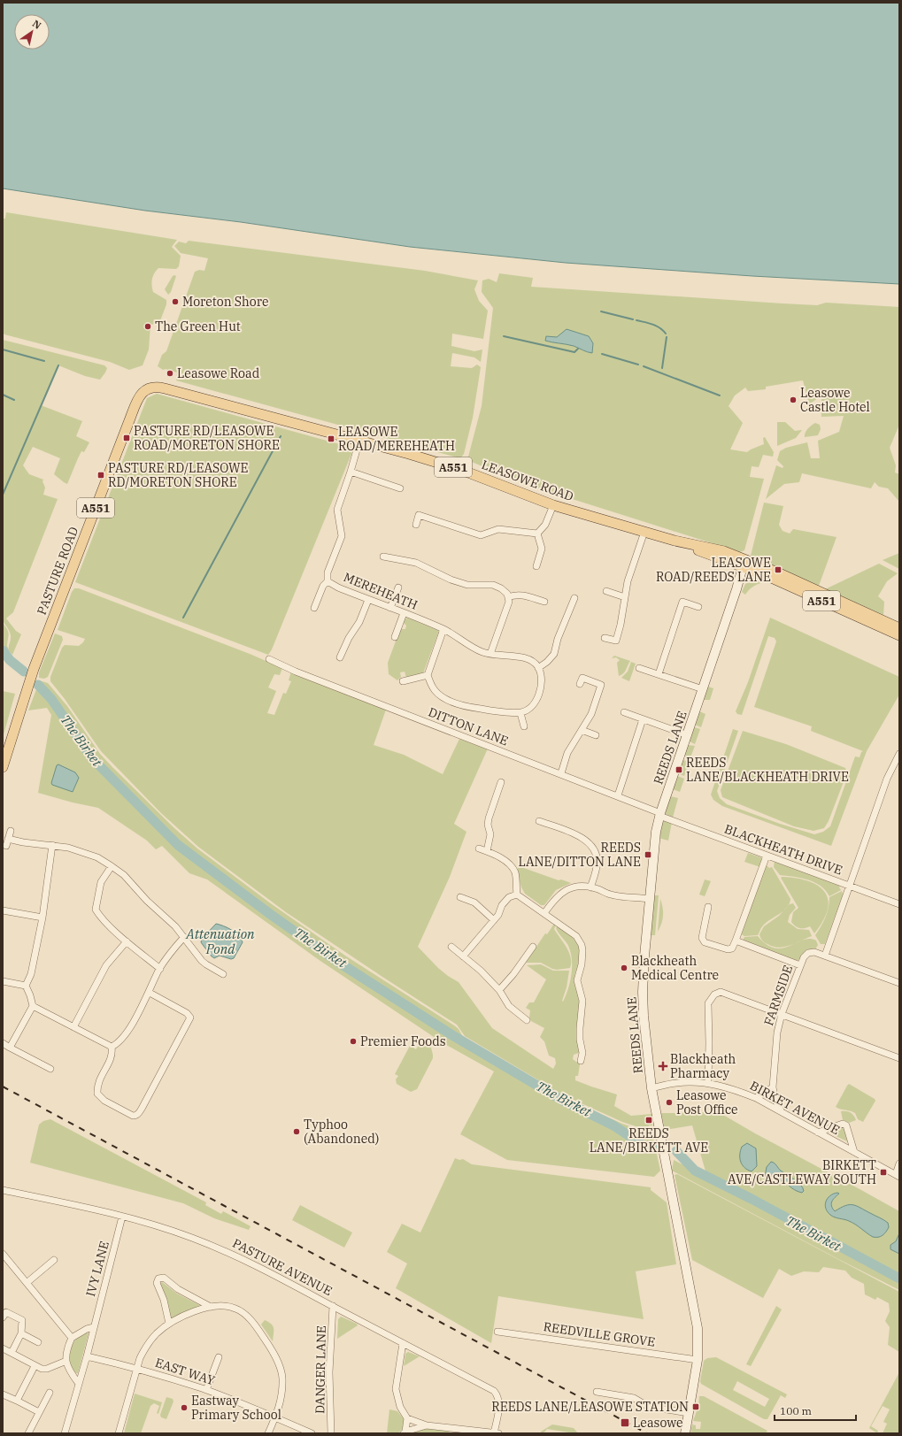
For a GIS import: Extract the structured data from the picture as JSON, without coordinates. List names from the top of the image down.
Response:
{
  "streets": {
    "main road": ["A551", "LEASOWE ROAD", "PASTURE ROAD"],
    "street": [
      "MEREHEATH",
      "DITTON LANE",
      "REEDS LANE",
      "BLACKHEATH DRIVE",
      "FARMSIDE",
      "BIRKET AVENUE",
      "PASTURE AVENUE",
      "IVY LANE",
      "REEDVILLE GROVE",
      "DANGER LANE",
      "EAST WAY"
    ]
  },
  "crossings": [
    ["LEASOWE ROAD", "PASTURE ROAD"],
    ["LEASOWE ROAD", "MEREHEATH"],
    ["LEASOWE ROAD", "REEDS LANE"],
    ["DITTON LANE", "REEDS LANE"],
    ["DITTON LANE", "BLACKHEATH DRIVE"],
    ["REEDS LANE", "BLACKHEATH DRIVE"],
    ["REEDS LANE", "BIRKET AVENUE"],
    ["REEDS LANE", "REEDVILLE GROVE"],
    ["FARMSIDE", "BIRKET AVENUE"],
    ["PASTURE AVENUE", "IVY LANE"],
    ["PASTURE AVENUE", "DANGER LANE"],
    ["IVY LANE", "EAST WAY"]
  ],
  "water": ["The Birket", "Attenuation Pond"],
  "places": {
    "other": [
      "Moreton Shore",
      "The Green Hut",
      "Leasowe Road",
      "Leasowe Castle Hotel",
      "Blackheath Medical Centre",
      "Premier Foods",
      "Leasowe Post Office",
      "Typhoo (Abandoned)",
      "Eastway Primary School"
    ],
    "transit": [
      "PASTURE RD/LEASOWE ROAD/MORETON SHORE",
      "LEASOWE ROAD/MEREHEATH",
      "PASTURE RD/LEASOWE RD/MORETON SHORE",
      "LEASOWE ROAD/REEDS LANE",
      "REEDS LANE/BLACKHEATH DRIVE",
      "REEDS LANE/DITTON LANE",
      "REEDS LANE/BIRKETT AVE",
      "BIRKETT AVE/CASTLEWAY SOUTH",
      "REEDS LANE/LEASOWE STATION",
      "Leasowe"
    ],
    "health": ["Blackheath Pharmacy"]
  },
  "scale_bar": "100 m",
  "north": "top right"
}
